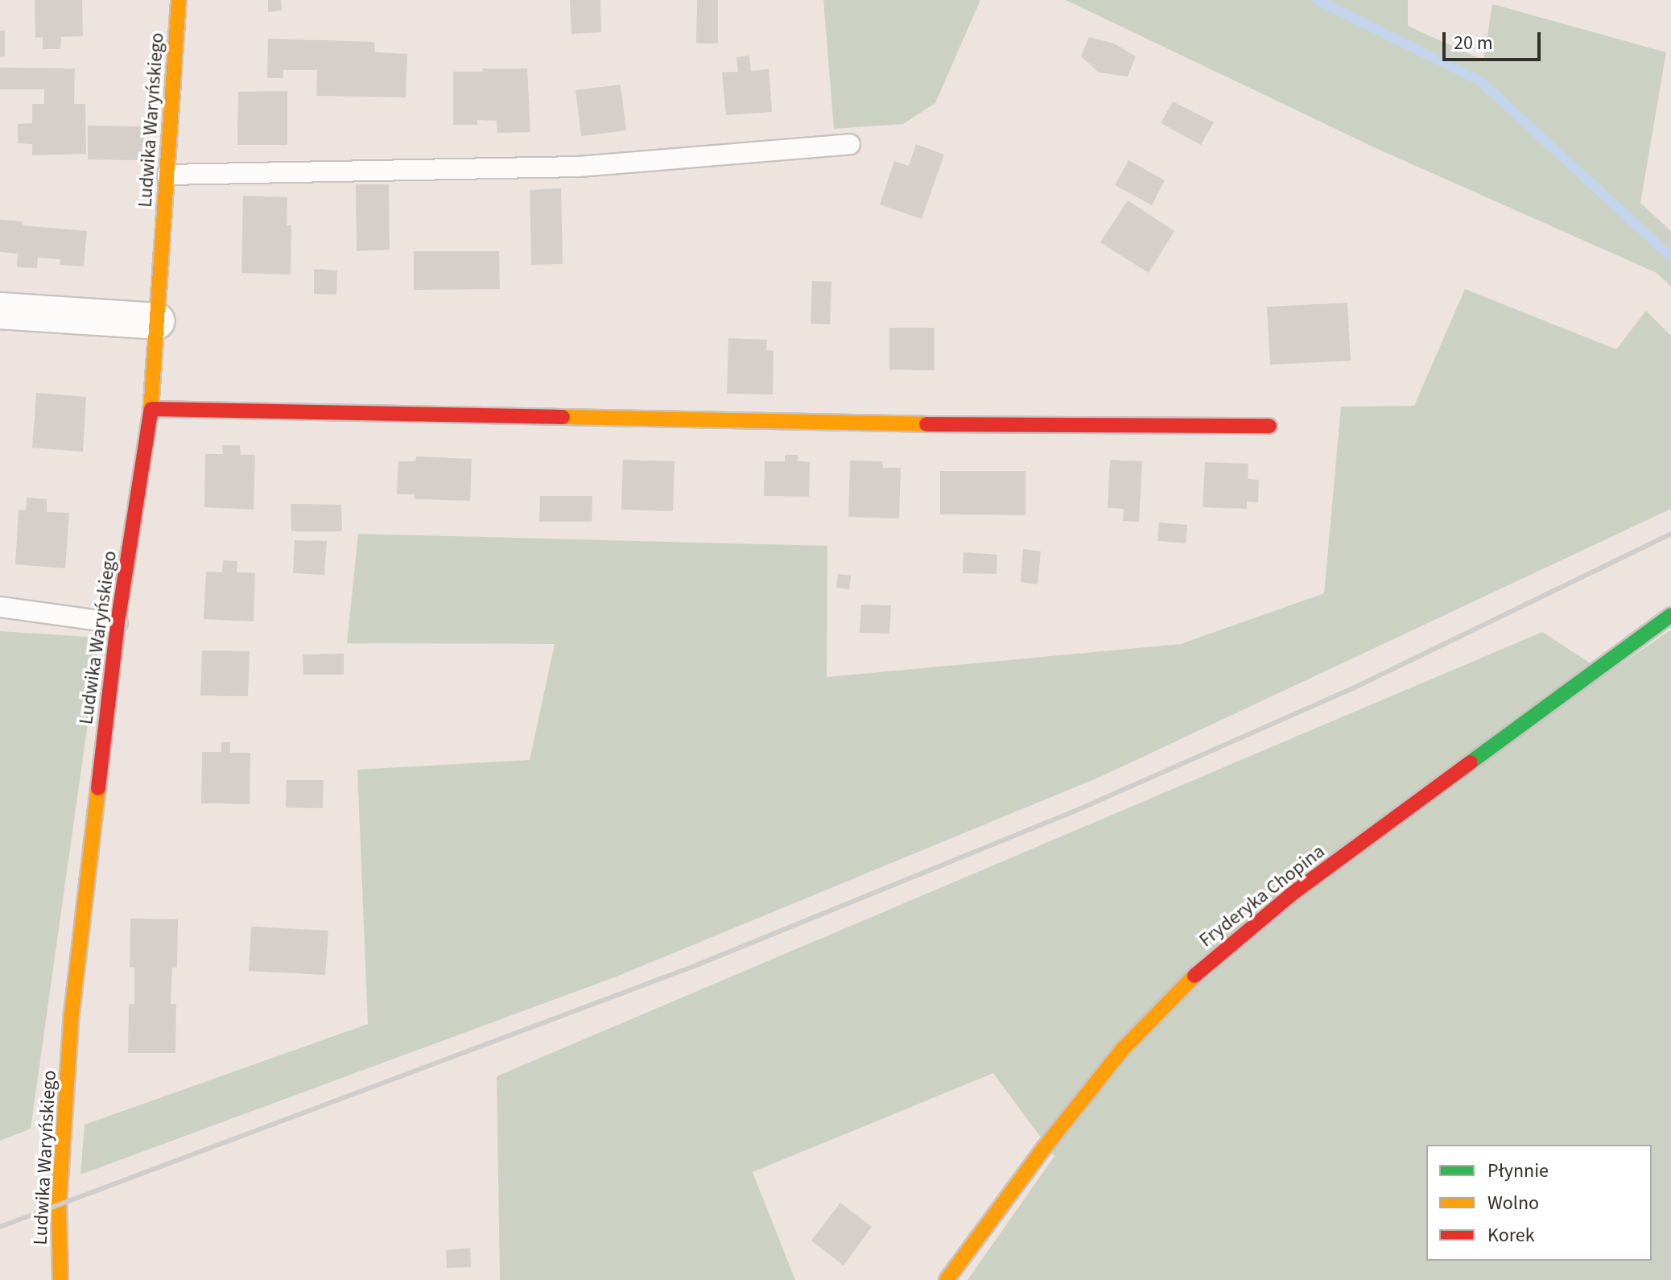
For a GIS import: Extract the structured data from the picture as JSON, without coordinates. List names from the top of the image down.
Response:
{
  "streets": {
    "street": ["Ludwika Waryńskiego", "Fryderyka Chopina"]
  },
  "legend": ["Płynnie", "Wolno", "Korek"],
  "scale_bar": "20 m"
}
